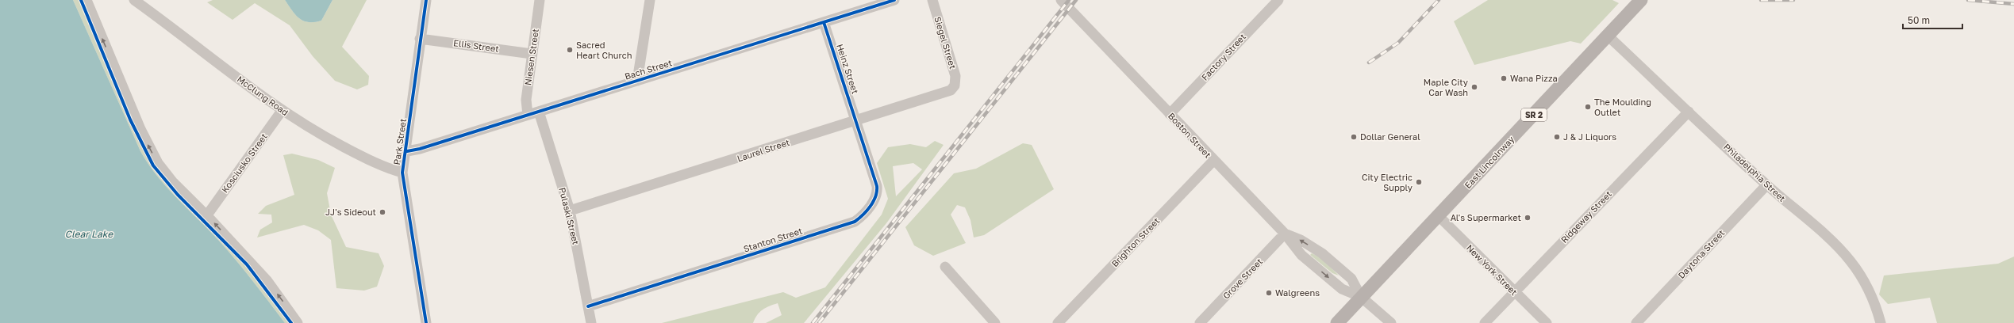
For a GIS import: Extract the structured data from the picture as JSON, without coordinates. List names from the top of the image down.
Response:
{
  "streets": {
    "main road": ["SR 2", "East Lincolnway"],
    "street": [
      "Siegel Street",
      "Ellis Street",
      "Niesen Street",
      "Factory Street",
      "Heinz Street",
      "Bach Street",
      "McClung Road",
      "Boston Street",
      "Park Street",
      "Laurel Street",
      "Kosciusko Street",
      "Philadelphia Street",
      "Pulaski Street",
      "Ridgeway Street",
      "Stanton Street",
      "Brighton Street",
      "Daytona Street",
      "New York Street",
      "Grove Street"
    ]
  },
  "crossings": [
    ["Siegel Street", "Laurel Street"],
    ["Ellis Street", "Niesen Street"],
    ["Ellis Street", "Park Street"],
    ["Niesen Street", "Bach Street"],
    ["Factory Street", "Boston Street"],
    ["Heinz Street", "Bach Street"],
    ["Heinz Street", "Laurel Street"],
    ["Heinz Street", "Stanton Street"],
    ["Bach Street", "Park Street"],
    ["Bach Street", "Pulaski Street"],
    ["McClung Road", "Park Street"],
    ["McClung Road", "Kosciusko Street"],
    ["Boston Street", "East Lincolnway"],
    ["Boston Street", "Brighton Street"],
    ["Boston Street", "Grove Street"],
    ["Laurel Street", "Pulaski Street"],
    ["Laurel Street", "Stanton Street"],
    ["East Lincolnway", "Philadelphia Street"],
    ["East Lincolnway", "New York Street"],
    ["Philadelphia Street", "Ridgeway Street"],
    ["Philadelphia Street", "Daytona Street"],
    ["Pulaski Street", "Stanton Street"],
    ["Ridgeway Street", "New York Street"]
  ],
  "water": ["Clear Lake"],
  "places": [
    "Sacred Heart Church",
    "Wana Pizza",
    "Maple City Car Wash",
    "The Moulding Outlet",
    "Dollar General",
    "J & J Liquors",
    "City Electric Supply",
    "JJ's Sideout",
    "Al's Supermarket",
    "Walgreens"
  ],
  "scale_bar": "50 m"
}
